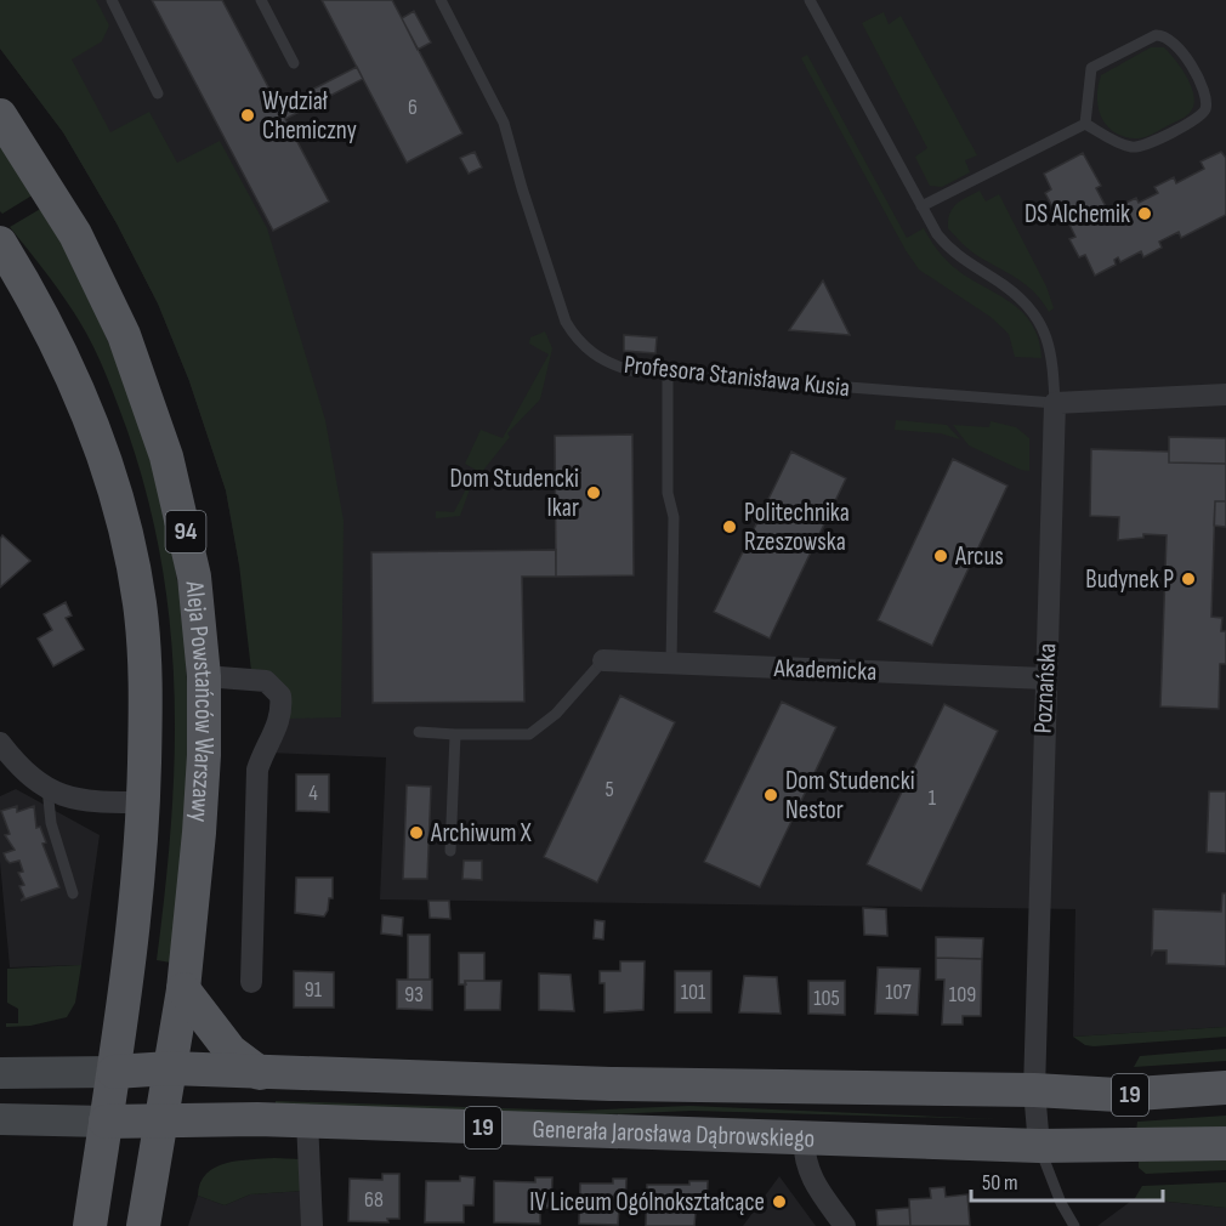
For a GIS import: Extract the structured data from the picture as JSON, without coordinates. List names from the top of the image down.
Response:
{
  "streets": {
    "main road": [
      "94",
      "Aleja Powstańców Warszawy",
      "19",
      "Generała Jarosława Dąbrowskiego"
    ],
    "street": ["Akademicka", "Poznańska"],
    "lane": ["Profesora Stanisława Kusia"]
  },
  "crossings": [
    ["Profesora Stanisława Kusia", "Poznańska"],
    ["94", "Aleja Powstańców Warszawy"],
    ["94", "Generała Jarosława Dąbrowskiego"],
    ["Akademicka", "Poznańska"],
    ["Poznańska", "19"],
    ["Poznańska", "Generała Jarosława Dąbrowskiego"],
    ["Aleja Powstańców Warszawy", "Generała Jarosława Dąbrowskiego"],
    ["19", "Generała Jarosława Dąbrowskiego"]
  ],
  "places": [
    "Wydział Chemiczny",
    "DS Alchemik",
    "Dom Studencki Ikar",
    "Politechnika Rzeszowska",
    "Arcus",
    "Budynek P",
    "Dom Studencki Nestor",
    "Archiwum X",
    "IV Liceum Ogólnokształcące"
  ],
  "house_numbers": [
    "6",
    "5",
    "4",
    "1",
    "91",
    "101",
    "107",
    "93",
    "109",
    "105",
    "68"
  ],
  "scale_bar": "50 m"
}
